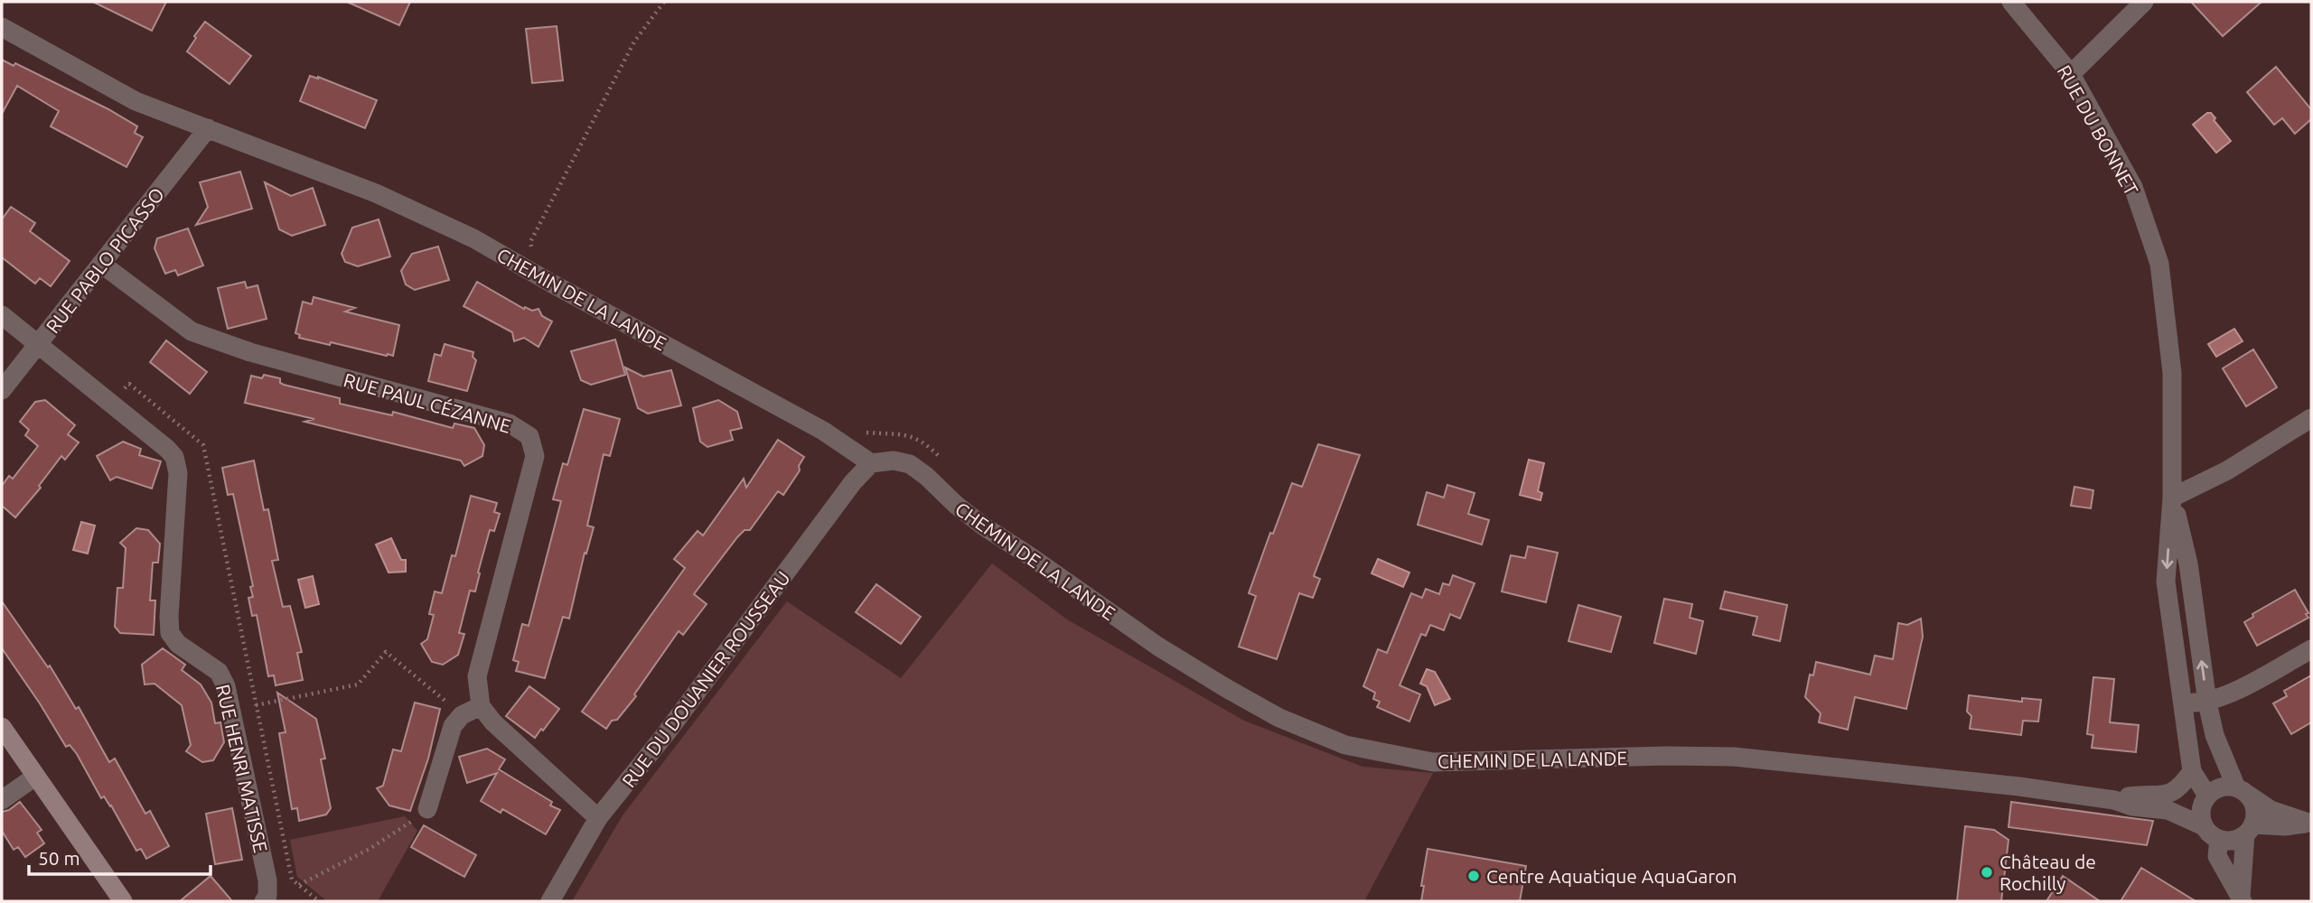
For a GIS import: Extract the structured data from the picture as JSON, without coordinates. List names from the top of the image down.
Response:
{
  "streets": {
    "street": [
      "RUE DU BONNET",
      "RUE PABLO PICASSO",
      "CHEMIN DE LA LANDE",
      "RUE PAUL CÉZANNE",
      "RUE DU DOUANIER ROUSSEAU",
      "RUE HENRI MATISSE"
    ]
  },
  "crossings": [
    ["RUE DU BONNET", "CHEMIN DE LA LANDE"],
    ["RUE PABLO PICASSO", "CHEMIN DE LA LANDE"],
    ["RUE PABLO PICASSO", "RUE PAUL CÉZANNE"],
    ["RUE PABLO PICASSO", "RUE HENRI MATISSE"],
    ["CHEMIN DE LA LANDE", "RUE DU DOUANIER ROUSSEAU"]
  ],
  "places": ["Château de Rochilly", "Centre Aquatique AquaGaron"],
  "scale_bar": "50 m"
}
